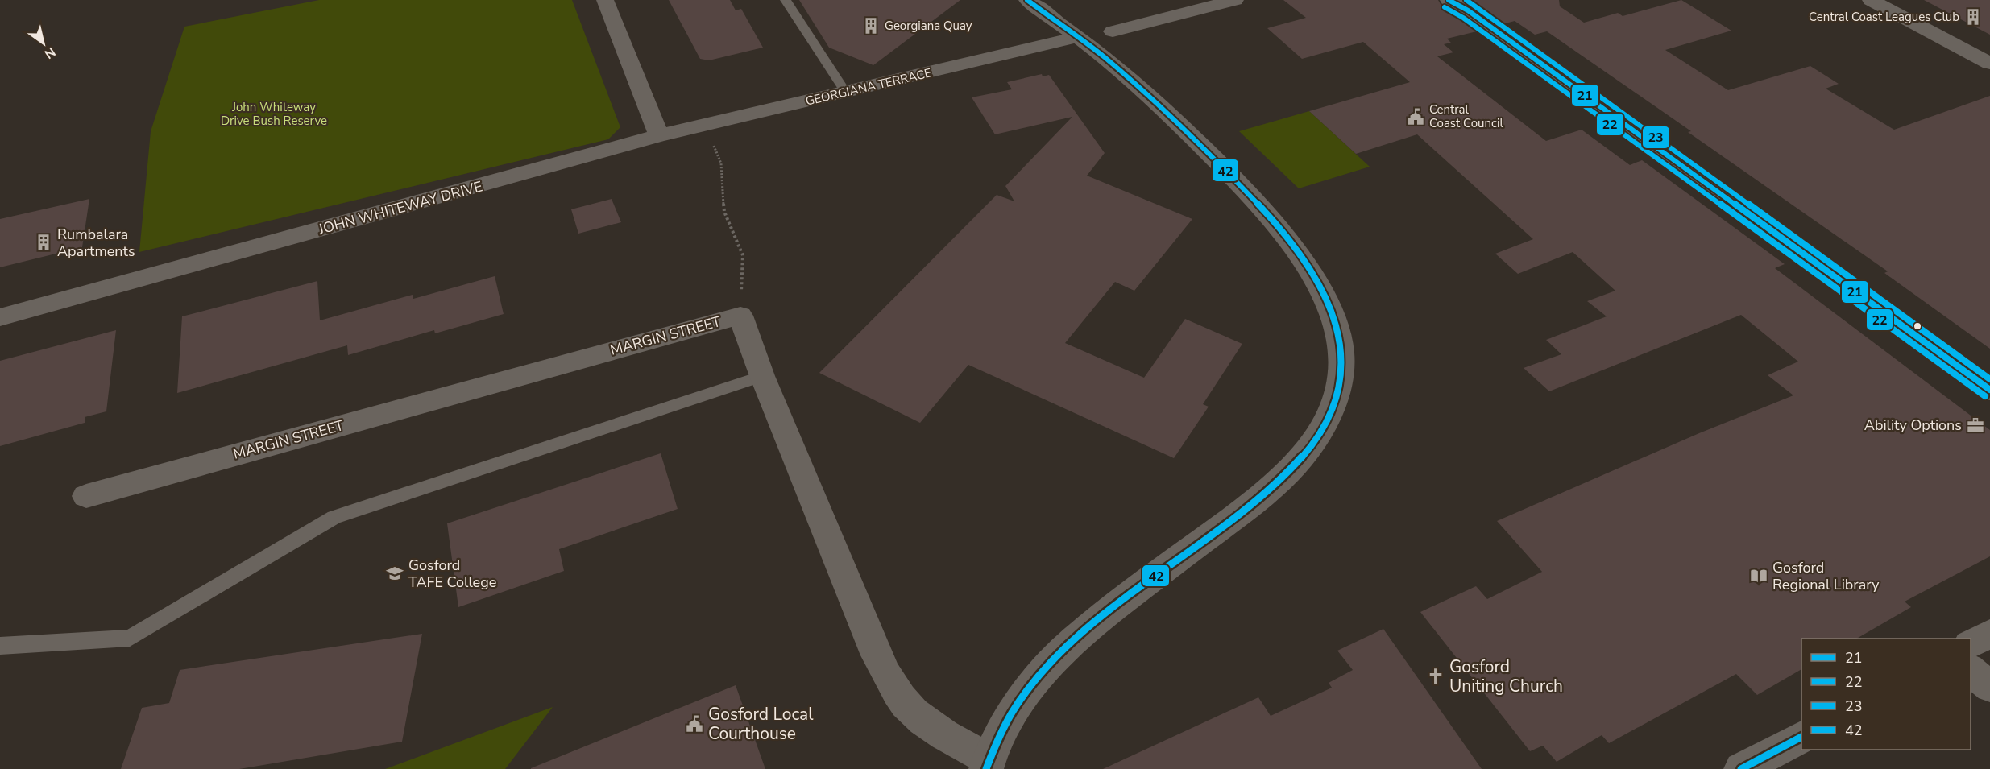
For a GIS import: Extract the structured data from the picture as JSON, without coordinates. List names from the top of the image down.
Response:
{
  "streets": {
    "street": ["GEORGIANA TERRACE", "JOHN WHITEWAY DRIVE", "MARGIN STREET"]
  },
  "crossings": [
    ["GEORGIANA TERRACE", "JOHN WHITEWAY DRIVE"]
  ],
  "parks": ["John Whiteway Drive Bush Reserve"],
  "places": {
    "building": ["Central Coast Leagues Club", "Georgiana Quay", "Rumbalara Apartments"],
    "public building": ["Central Coast Council", "Gosford Local Courthouse"],
    "office": ["Ability Options"],
    "school or university": ["Gosford TAFE College"],
    "library": ["Gosford Regional Library"],
    "church": ["Gosford Uniting Church"]
  },
  "lines": [
    "transit line 21",
    "transit line 23",
    "transit line 42",
    "transit line 22"
  ],
  "legend": [
    "21",
    "22",
    "23",
    "42"
  ],
  "north": "bottom right"
}
